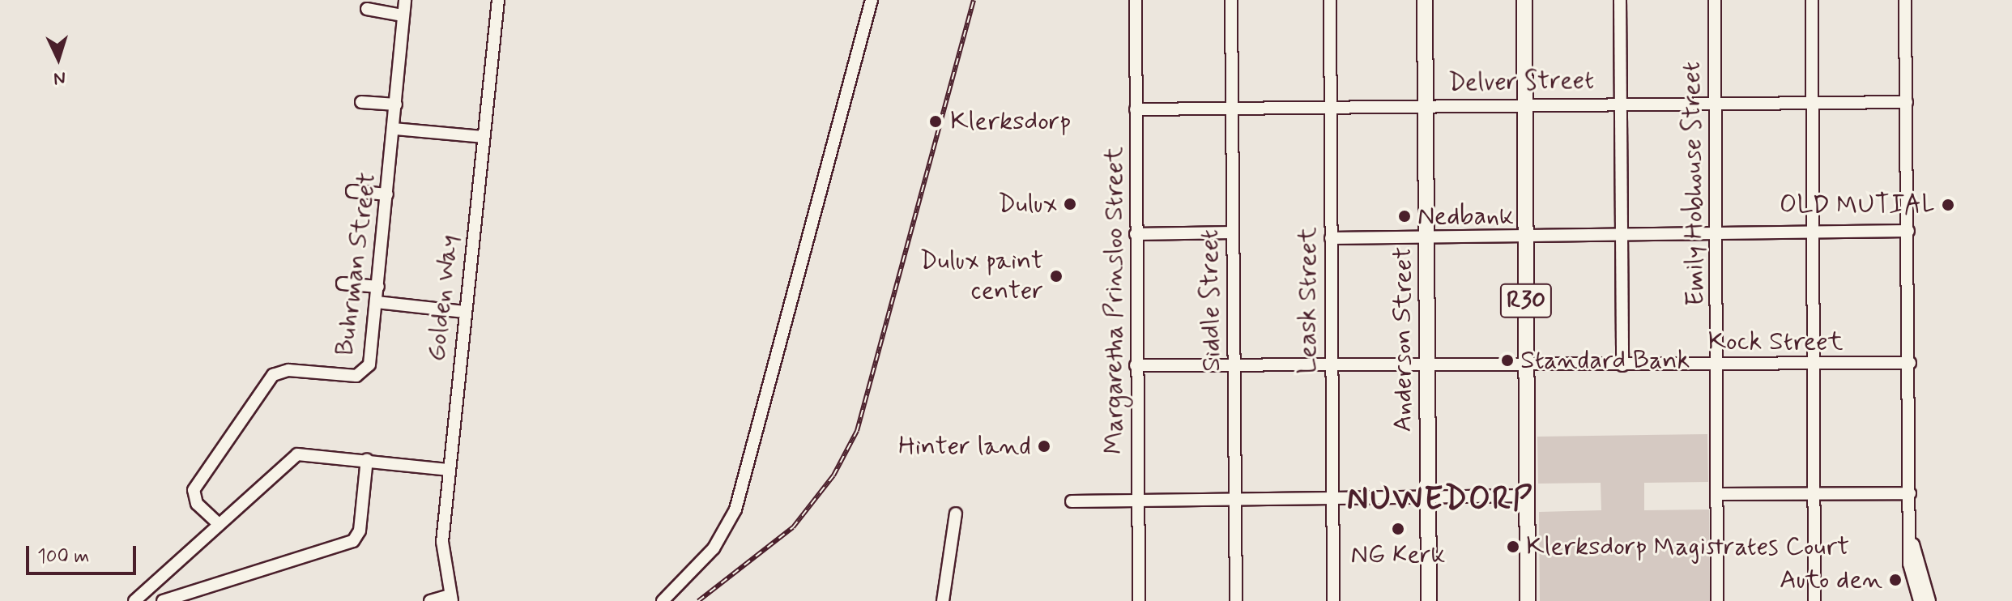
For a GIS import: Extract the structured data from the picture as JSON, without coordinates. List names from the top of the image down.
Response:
{
  "streets": {
    "main road": ["R30", "Anderson Street"],
    "street": [
      "Delver Street",
      "Emily Hobhouse Street",
      "Buhrman Street",
      "Golden Way",
      "Margaretha Prinsloo Street",
      "Siddle Street",
      "Leask Street",
      "Kock Street"
    ]
  },
  "crossings": [
    ["Delver Street", "Emily Hobhouse Street"],
    ["Delver Street", "Margaretha Prinsloo Street"],
    ["Delver Street", "Siddle Street"],
    ["Delver Street", "Leask Street"],
    ["Delver Street", "R30"],
    ["Delver Street", "Anderson Street"],
    ["Emily Hobhouse Street", "Kock Street"],
    ["Margaretha Prinsloo Street", "Kock Street"],
    ["Siddle Street", "Kock Street"],
    ["Leask Street", "Kock Street"],
    ["R30", "Kock Street"],
    ["Anderson Street", "Kock Street"]
  ],
  "districts": ["NUWEDORP"],
  "places": [
    "Klerksdorp",
    "Dulux",
    "OLD MUTIAL",
    "Nedbank",
    "Dulux paint center",
    "Standard Bank",
    "Hinter land",
    "NG Kerk",
    "Klerksdorp Magistrates Court",
    "Auto den"
  ],
  "scale_bar": "100 m",
  "north": "bottom"
}
